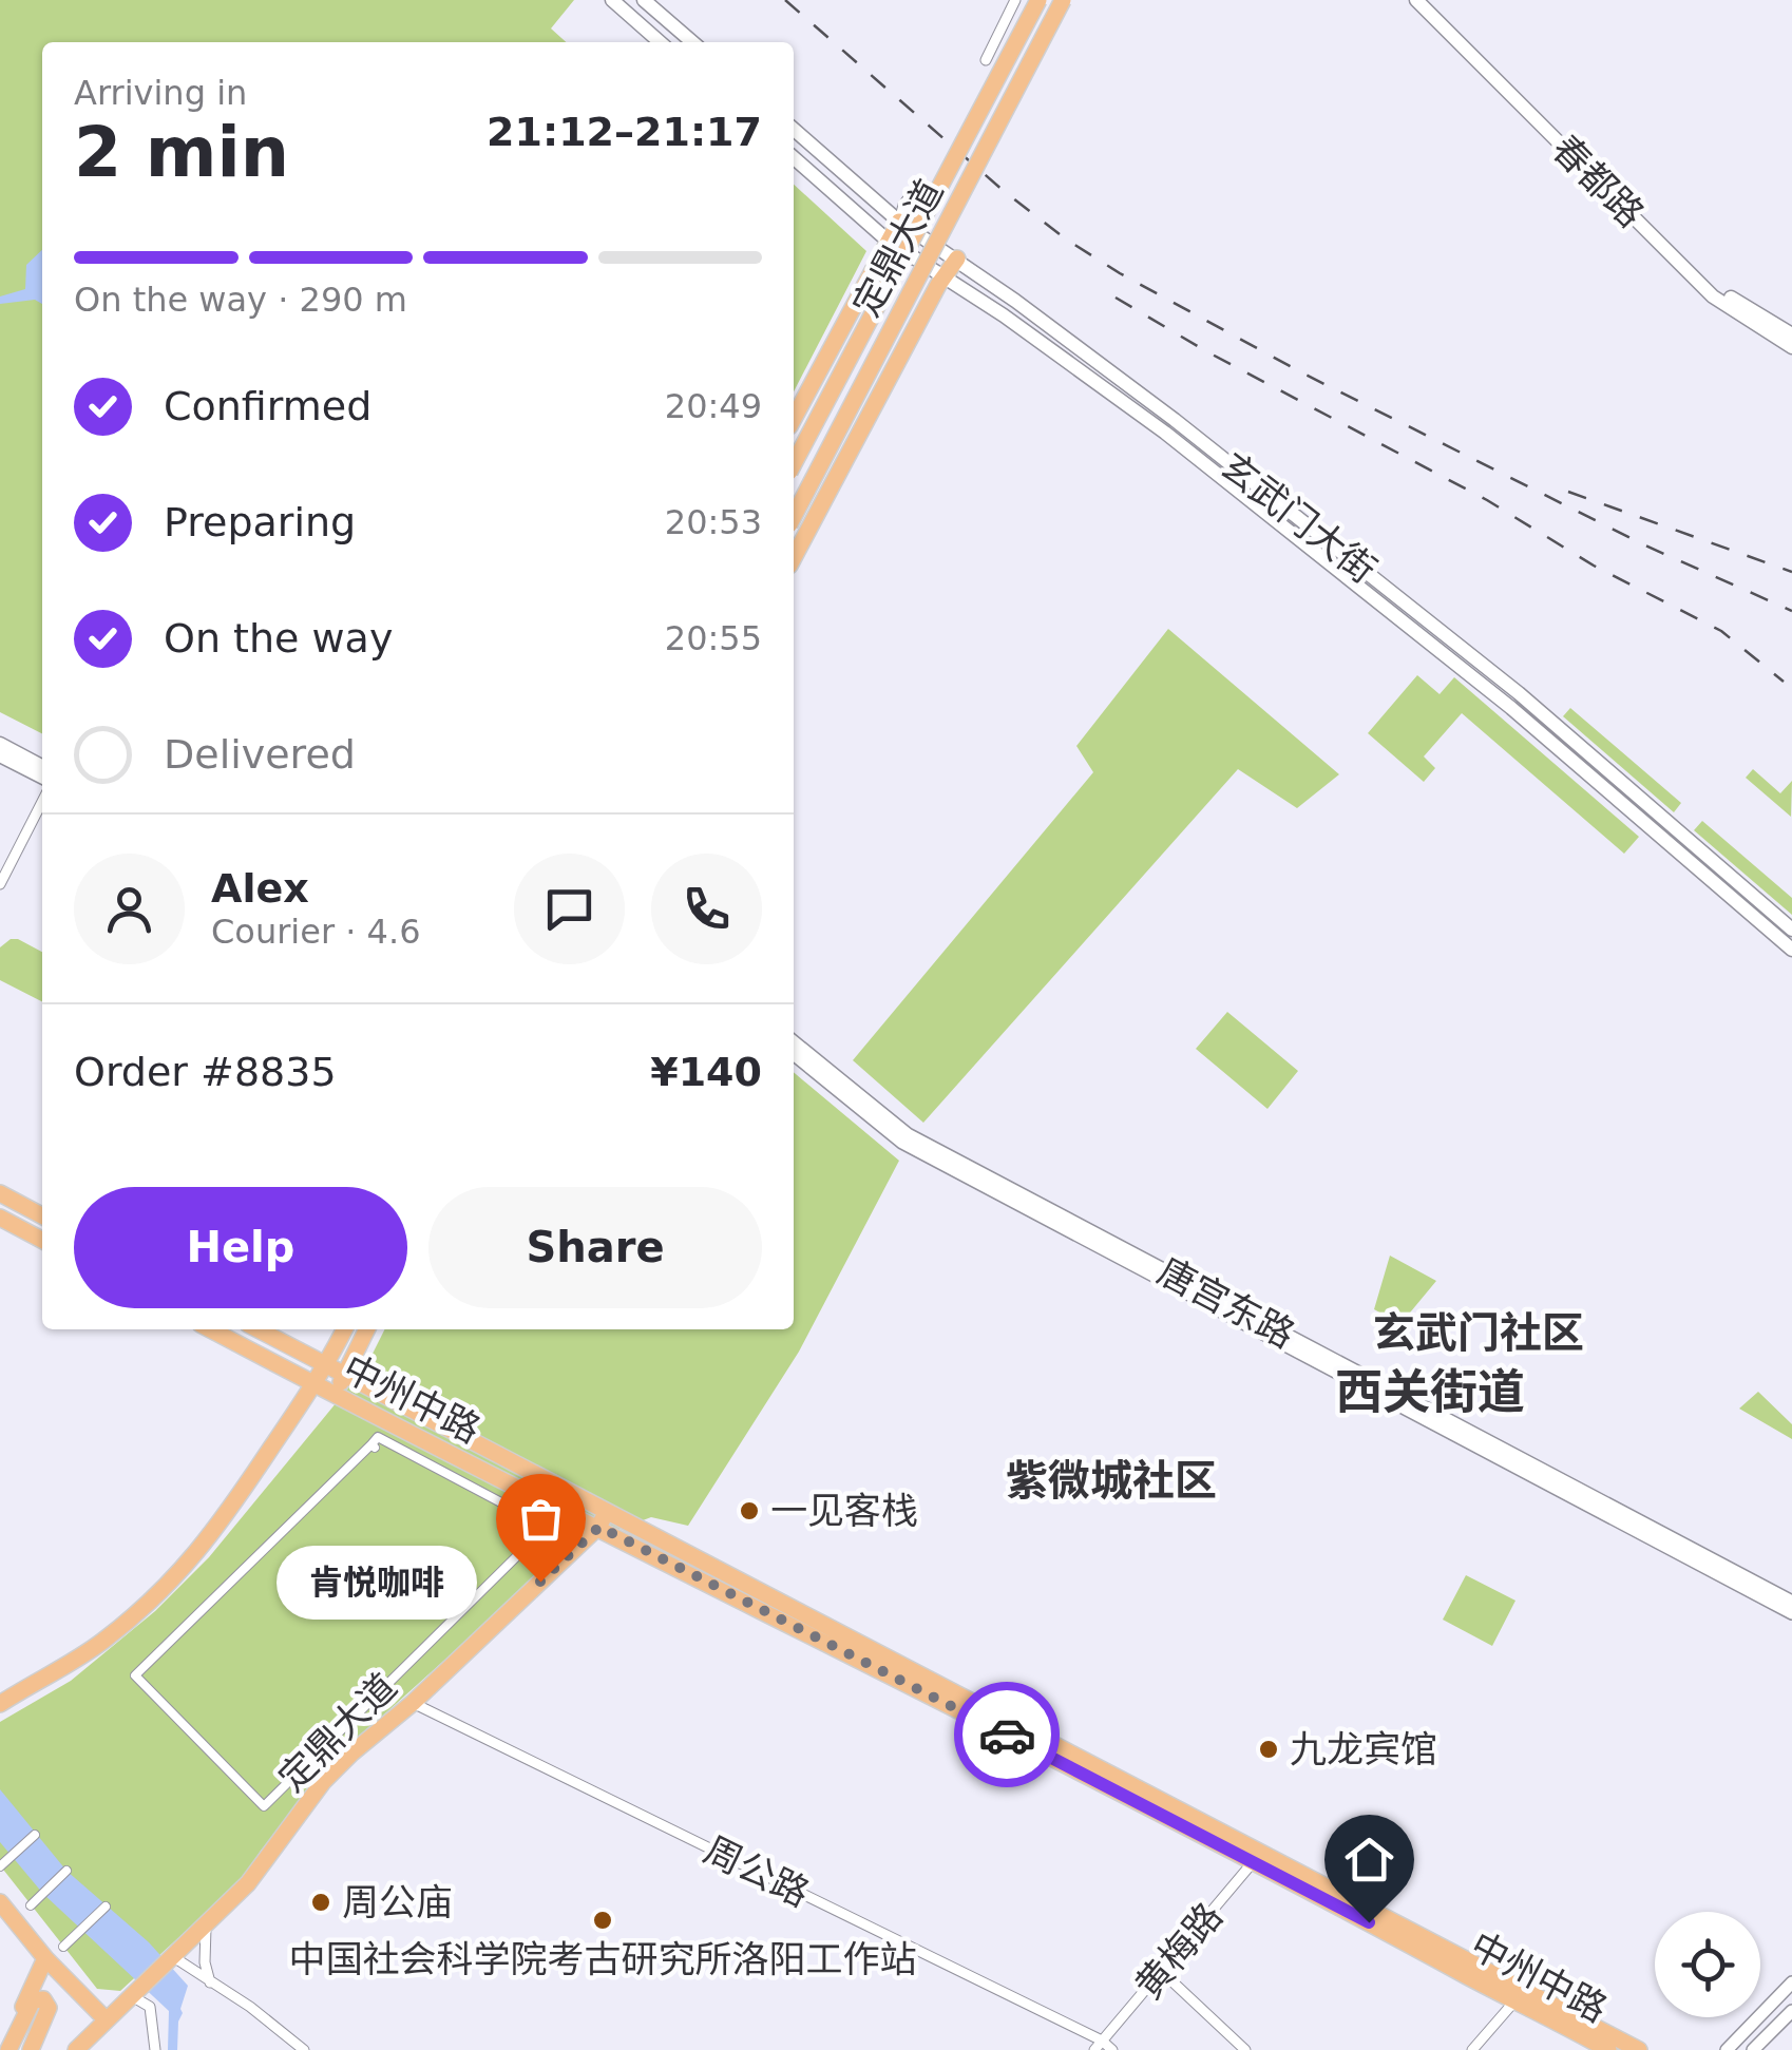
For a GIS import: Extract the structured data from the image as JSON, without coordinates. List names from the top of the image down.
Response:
{
  "streets": {
    "main road": [
      "春都路",
      "定鼎大道",
      "玄武门大街",
      "中州中路"
    ],
    "street": ["唐宫东路", "周公路", "黄梅路"]
  },
  "crossings": [
    ["定鼎大道", "中州中路"],
    ["定鼎大道", "周公路"],
    ["中州中路", "黄梅路"],
    ["周公路", "黄梅路"]
  ],
  "districts": ["玄武门社区", "西关街道", "紫微城社区"],
  "places": [
    "一见客栈",
    "肯悦咖啡",
    "九龙宾馆",
    "周公庙",
    "中国社会科学院考古研究所洛阳工作站"
  ],
  "page": {
    "heading": ["2 min", "Arriving in", "21:12–21:17"],
    "panel": [
      "Alex",
      "Courier · 4.6",
      "Order #8835",
      "¥140"
    ],
    "bar": "On the way · 290 m",
    "list": [
      ["Confirmed", "20:49"],
      ["Preparing", "20:53"],
      ["On the way", "20:55"],
      "Delivered"
    ],
    "buttons": ["Help", "Share"],
    "bubble": "肯悦咖啡"
  }
}
